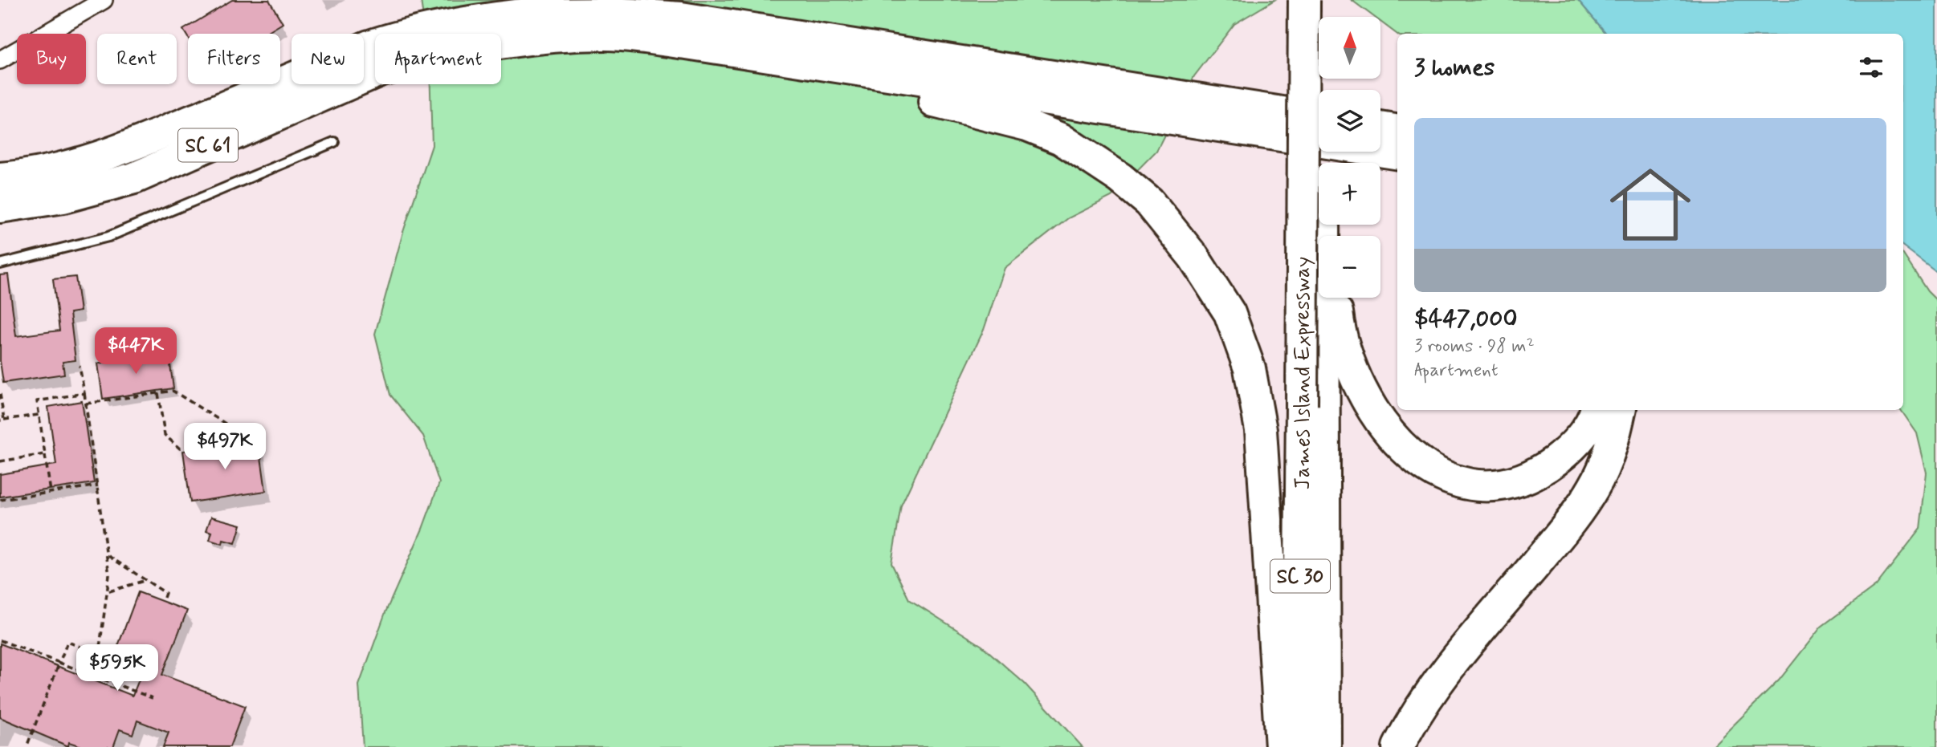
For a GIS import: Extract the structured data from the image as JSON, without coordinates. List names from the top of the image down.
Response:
{
  "streets": {
    "highway": ["SC 61", "James Island Expressway", "SC 30"]
  },
  "north": "top",
  "page": {
    "map_buttons": ["+", "−"],
    "chip": [
      "Buy",
      "Rent",
      "Filters",
      "New",
      "Apartment"
    ],
    "heading": "3 homes",
    "list": [
      {
        "name": "$447,000",
        "note": "3 rooms · 98 m² · Apartment"
      }
    ],
    "price": ["$447K", "$497K", "$595K"]
  }
}
